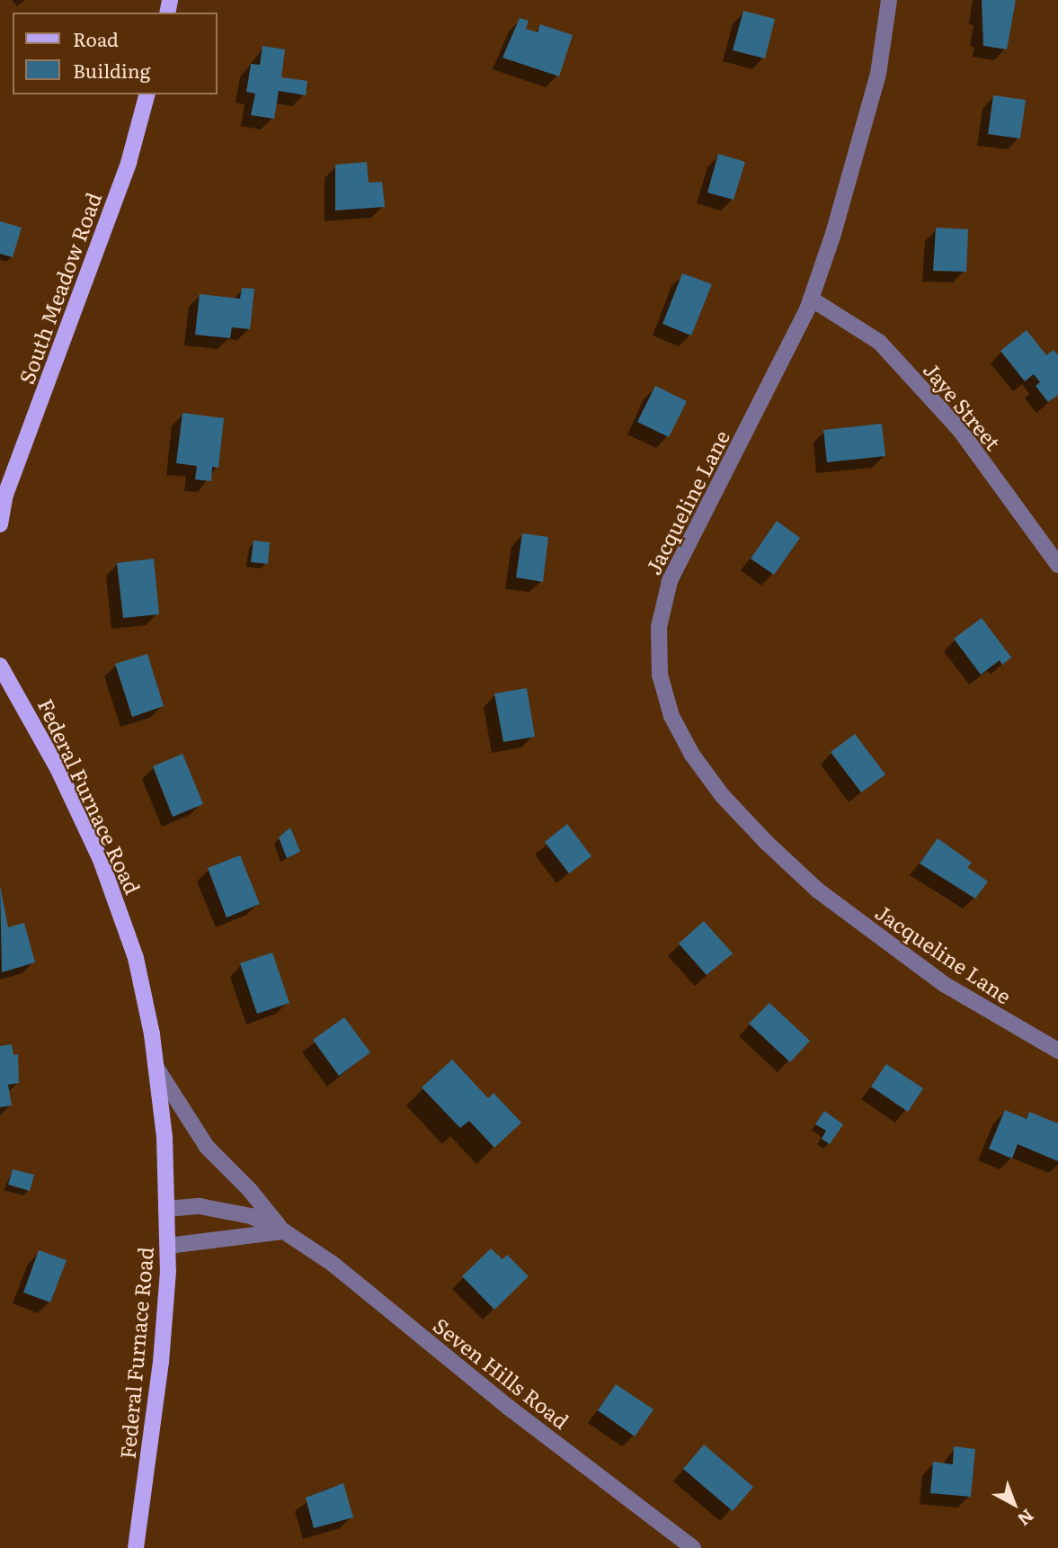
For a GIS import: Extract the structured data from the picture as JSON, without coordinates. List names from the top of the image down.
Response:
{
  "streets": {
    "main road": ["South Meadow Road", "Federal Furnace Road"],
    "street": ["Jaye Street", "Jacqueline Lane", "Seven Hills Road"]
  },
  "crossings": [
    ["Jaye Street", "Jacqueline Lane"],
    ["Federal Furnace Road", "Seven Hills Road"]
  ],
  "legend": ["Road", "Building"],
  "north": "bottom right"
}
